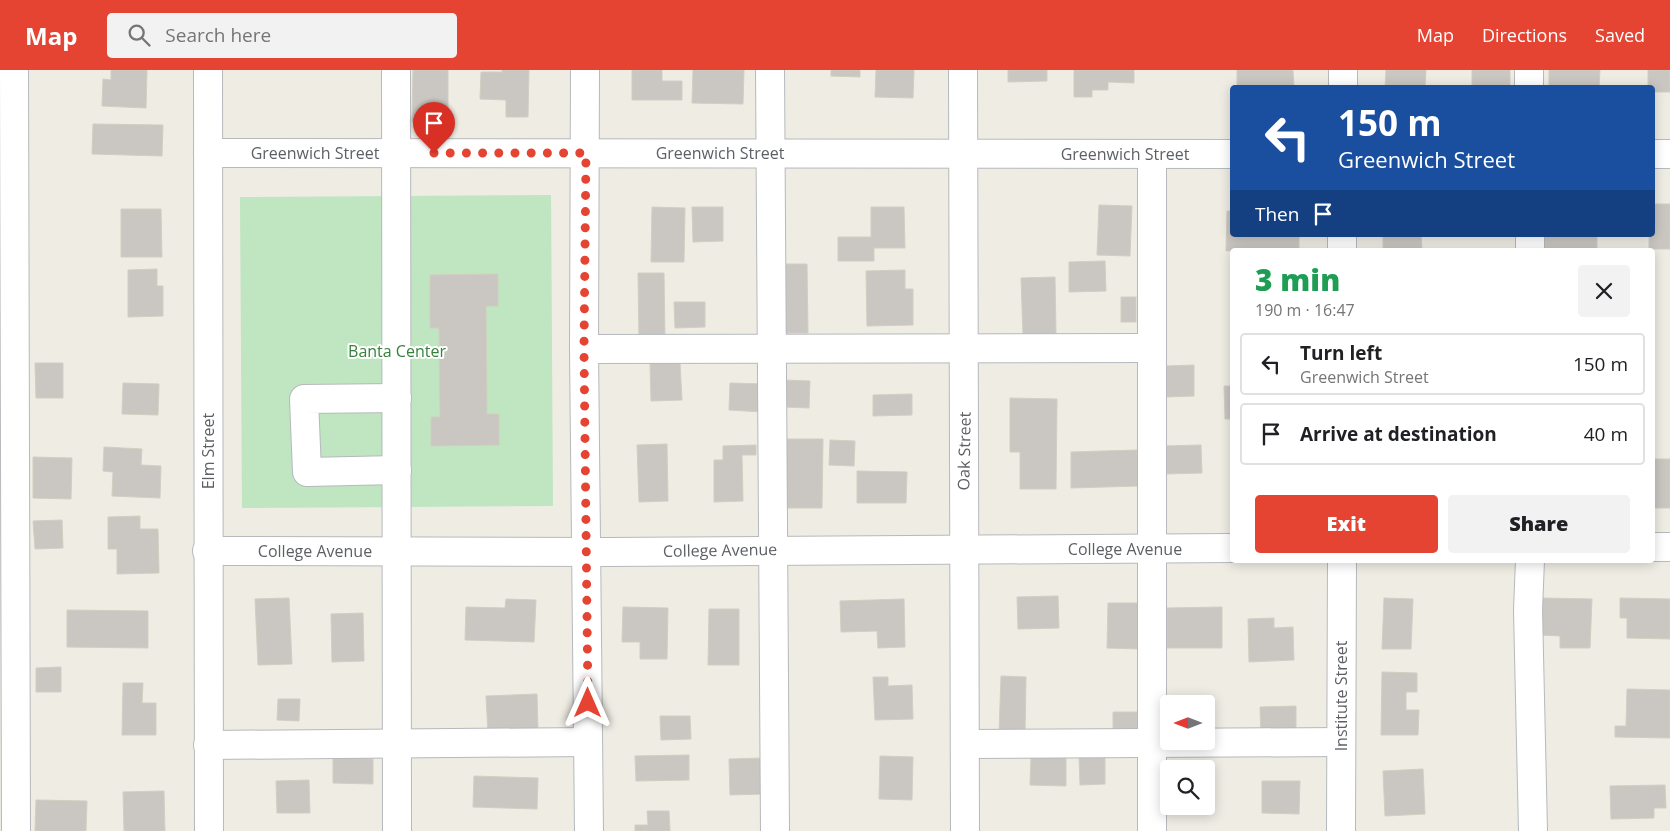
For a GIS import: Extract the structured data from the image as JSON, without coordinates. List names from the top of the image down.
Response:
{
  "streets": {
    "street": [
      "Greenwich Street",
      "Elm Street",
      "Oak Street",
      "College Avenue",
      "Institute Street"
    ]
  },
  "crossings": [
    ["Greenwich Street", "Elm Street"],
    ["Greenwich Street", "Oak Street"],
    ["Elm Street", "College Avenue"],
    ["Oak Street", "College Avenue"]
  ],
  "parks": ["Banta Center"],
  "north": "left",
  "page": {
    "header": "Map",
    "search": "Search here",
    "nav": ["Map", "Directions", "Saved"],
    "turn": ["150 m", "Greenwich Street"],
    "then": "Then",
    "heading": ["3 min", "190 m · 16:47"],
    "list": [
      {
        "name": "Turn left",
        "note": "Greenwich Street",
        "value": "150 m"
      },
      {
        "name": "Arrive at destination",
        "value": "40 m"
      }
    ],
    "buttons": ["Exit", "Share"]
  }
}
